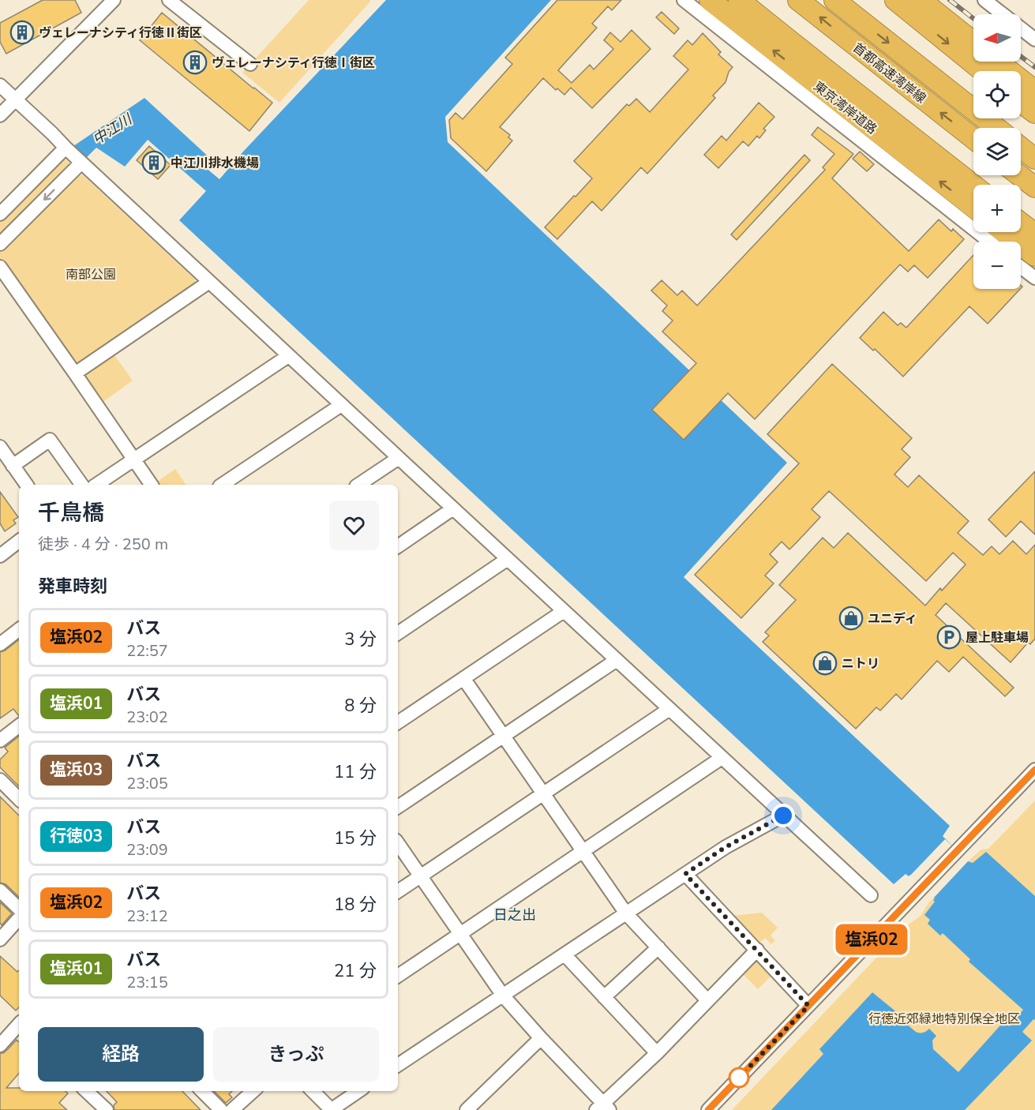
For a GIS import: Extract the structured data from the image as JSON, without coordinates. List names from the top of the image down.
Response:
{
  "streets": {
    "highway": ["首都高速湾岸線", "東京湾岸道路"]
  },
  "districts": ["日之出"],
  "water": ["中江川"],
  "parks": ["南部公園", "行徳近郊緑地特別保全地区"],
  "places": {
    "building": ["ヴェレーナシティ行徳Ⅱ街区", "ヴェレーナシティ行徳Ⅰ街区", "中江川排水機場"],
    "shop": ["ユニディ", "ニトリ"],
    "parking": ["屋上駐車場"]
  },
  "lines": ["bus line 塩浜02"],
  "north": "left",
  "page": {
    "on_map": "塩浜02",
    "map_buttons": ["+", "−"],
    "heading": [
      ["千鳥橋", "徒歩 · 4 分 · 250 m"],
      "発車時刻"
    ],
    "list": [
      {
        "mark": "塩浜02",
        "name": "バス",
        "note": "22:57",
        "value": "3 分"
      },
      {
        "mark": "塩浜01",
        "name": "バス",
        "note": "23:02",
        "value": "8 分"
      },
      {
        "mark": "塩浜03",
        "name": "バス",
        "note": "23:05",
        "value": "11 分"
      },
      {
        "mark": "行徳03",
        "name": "バス",
        "note": "23:09",
        "value": "15 分"
      },
      {
        "mark": "塩浜02",
        "name": "バス",
        "note": "23:12",
        "value": "18 分"
      },
      {
        "mark": "塩浜01",
        "name": "バス",
        "note": "23:15",
        "value": "21 分"
      }
    ],
    "buttons": ["経路", "きっぷ"]
  }
}
